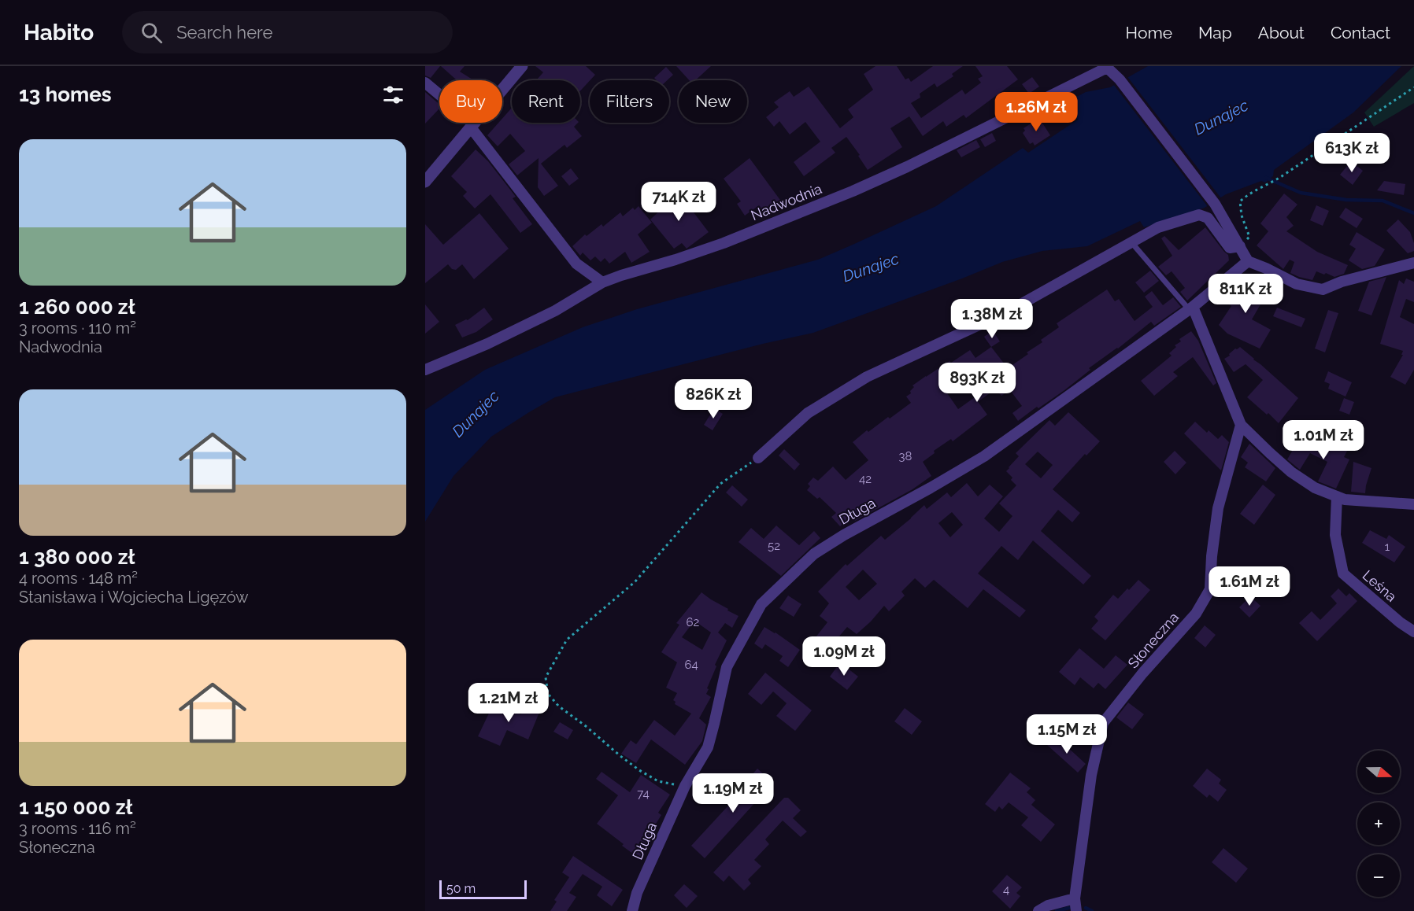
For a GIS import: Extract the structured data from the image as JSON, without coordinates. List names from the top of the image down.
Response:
{
  "streets": {
    "street": [
      "Nadwodnia",
      "Długa",
      "Leśna",
      "Słoneczna"
    ]
  },
  "water": ["Dunajec"],
  "house_numbers": [
    "38",
    "42",
    "52",
    "1",
    "62",
    "64",
    "74",
    "4"
  ],
  "scale_bar": "50 m",
  "north": "right",
  "page": {
    "header": "Habito",
    "search": "Search here",
    "nav": [
      "Home",
      "Map",
      "About",
      "Contact"
    ],
    "heading": "13 homes",
    "chip": [
      "Buy",
      "Rent",
      "Filters",
      "New"
    ],
    "price": [
      "1.26M zł",
      "613K zł",
      "714K zł",
      "811K zł",
      "1.38M zł",
      "893K zł",
      "826K zł",
      "1.01M zł",
      "1.61M zł",
      "1.09M zł",
      "1.21M zł",
      "1.15M zł",
      "1.19M zł"
    ],
    "list": [
      {
        "name": "1 260 000 zł",
        "note": "3 rooms · 110 m² · Nadwodnia"
      },
      {
        "name": "1 380 000 zł",
        "note": "4 rooms · 148 m² · Stanisława i Wojciecha Ligęzów"
      },
      {
        "name": "1 150 000 zł",
        "note": "3 rooms · 116 m² · Słoneczna"
      }
    ],
    "map_buttons": ["+", "−"],
    "scale": "50 m"
  }
}
